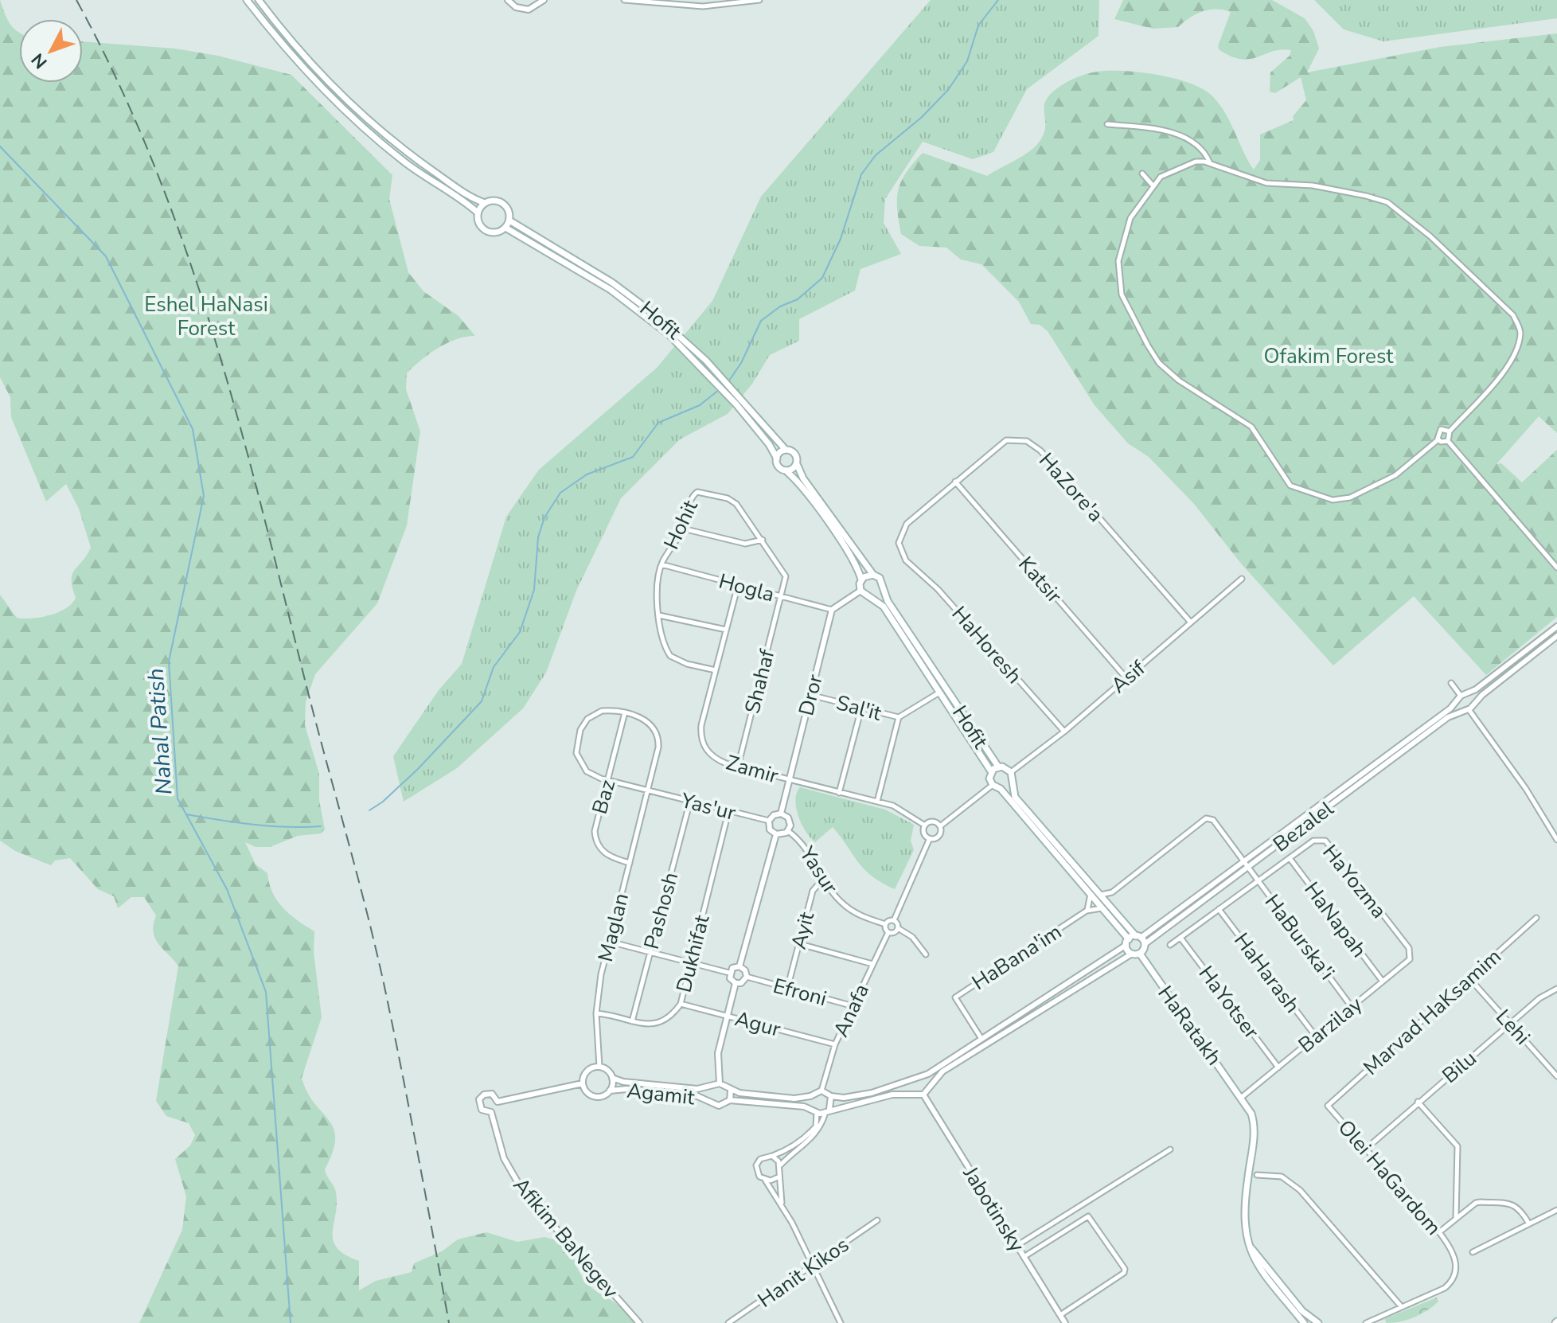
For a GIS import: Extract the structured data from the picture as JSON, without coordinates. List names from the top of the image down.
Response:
{
  "streets": {
    "main road": ["Hofit", "HaRatakh"],
    "street": [
      "HaZore'a",
      "Hohit",
      "Katsir",
      "Hogla",
      "HaHoresh",
      "Asif",
      "Shahaf",
      "Dror",
      "Sal'it",
      "Zamir",
      "Baz",
      "Yas'ur",
      "Bezalel",
      "Yasur",
      "HaYozma",
      "Pashosh",
      "HaNapah",
      "Maglan",
      "Ayit",
      "HaBurska'i",
      "Dukhifat",
      "HaBana'im",
      "HaHarash",
      "Efroni",
      "HaYotser",
      "Anafa",
      "Marvad HaKsamim",
      "Agur",
      "Barzilay",
      "Lehi",
      "Bilu",
      "Agamit",
      "Olei HaGardom",
      "Jabotinsky",
      "Afikim BaNegev",
      "Hanit Kikos"
    ]
  },
  "crossings": [
    ["Hofit", "Asif"],
    ["Hofit", "Sal'it"],
    ["HaZore'a", "Katsir"],
    ["HaZore'a", "HaHoresh"],
    ["HaZore'a", "Asif"],
    ["Hohit", "Hogla"],
    ["Hohit", "Shahaf"],
    ["Hohit", "Zamir"],
    ["Katsir", "Asif"],
    ["Hogla", "Shahaf"],
    ["Hogla", "Dror"],
    ["Hogla", "Zamir"],
    ["HaHoresh", "Asif"],
    ["Shahaf", "Zamir"],
    ["Dror", "Sal'it"],
    ["Dror", "Zamir"],
    ["Dror", "Yas'ur"],
    ["Dror", "Yasur"],
    ["Baz", "Yas'ur"],
    ["Baz", "Maglan"],
    ["Yas'ur", "Yasur"],
    ["Yas'ur", "Pashosh"],
    ["Yas'ur", "Maglan"],
    ["Yas'ur", "Dukhifat"],
    ["Bezalel", "HaBurska'i"],
    ["Yasur", "Ayit"],
    ["HaYozma", "HaNapah"],
    ["HaYozma", "HaBurska'i"],
    ["HaYozma", "HaHarash"],
    ["HaYozma", "HaYotser"],
    ["HaYozma", "Barzilay"],
    ["Pashosh", "Dukhifat"],
    ["HaNapah", "Barzilay"],
    ["Maglan", "Dukhifat"],
    ["Maglan", "Agamit"],
    ["Ayit", "Efroni"],
    ["HaBurska'i", "Barzilay"],
    ["Dukhifat", "Agur"],
    ["HaHarash", "Barzilay"],
    ["Efroni", "Anafa"],
    ["HaYotser", "Barzilay"],
    ["Anafa", "Agur"],
    ["Marvad HaKsamim", "Lehi"],
    ["Marvad HaKsamim", "Olei HaGardom"],
    ["Barzilay", "HaRatakh"],
    ["Lehi", "Bilu"],
    ["Bilu", "Olei HaGardom"]
  ],
  "water": ["Nahal Patish"],
  "parks": ["Eshel HaNasi Forest", "Ofakim Forest"],
  "north": "bottom left"
}
